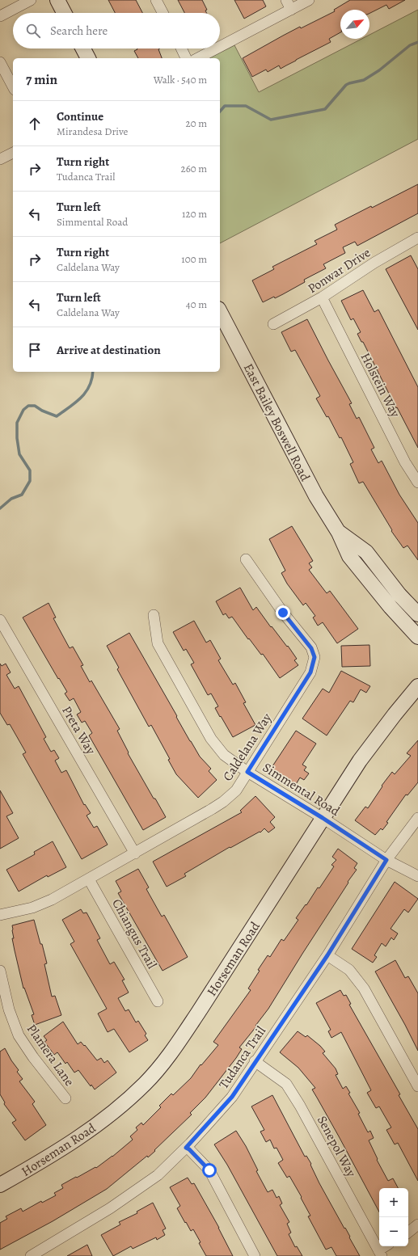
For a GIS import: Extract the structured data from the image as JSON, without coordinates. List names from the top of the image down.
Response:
{
  "streets": {
    "street": [
      "Ponwar Drive",
      "Holstein Way",
      "East Bailey Boswell Road",
      "Preta Way",
      "Caldelana Way",
      "Simmental Road",
      "Chiangus Trail",
      "Horseman Road",
      "Plamera Lane",
      "Tudanca Trail",
      "Senepol Way"
    ]
  },
  "crossings": [
    ["Ponwar Drive", "Holstein Way"],
    ["Preta Way", "Caldelana Way"],
    ["Caldelana Way", "Simmental Road"],
    ["Caldelana Way", "Chiangus Trail"],
    ["Simmental Road", "Horseman Road"],
    ["Simmental Road", "Tudanca Trail"],
    ["Tudanca Trail", "Senepol Way"]
  ],
  "north": "top right",
  "page": {
    "search": "Search here",
    "heading": ["7 min", "Walk · 540 m"],
    "list": [
      ["Continue", "Mirandesa Drive", "20 m"],
      ["Turn right", "Tudanca Trail", "260 m"],
      ["Turn left", "Simmental Road", "120 m"],
      ["Turn right", "Caldelana Way", "100 m"],
      ["Turn left", "Caldelana Way", "40 m"],
      "Arrive at destination"
    ],
    "map_buttons": ["+", "−"]
  }
}
